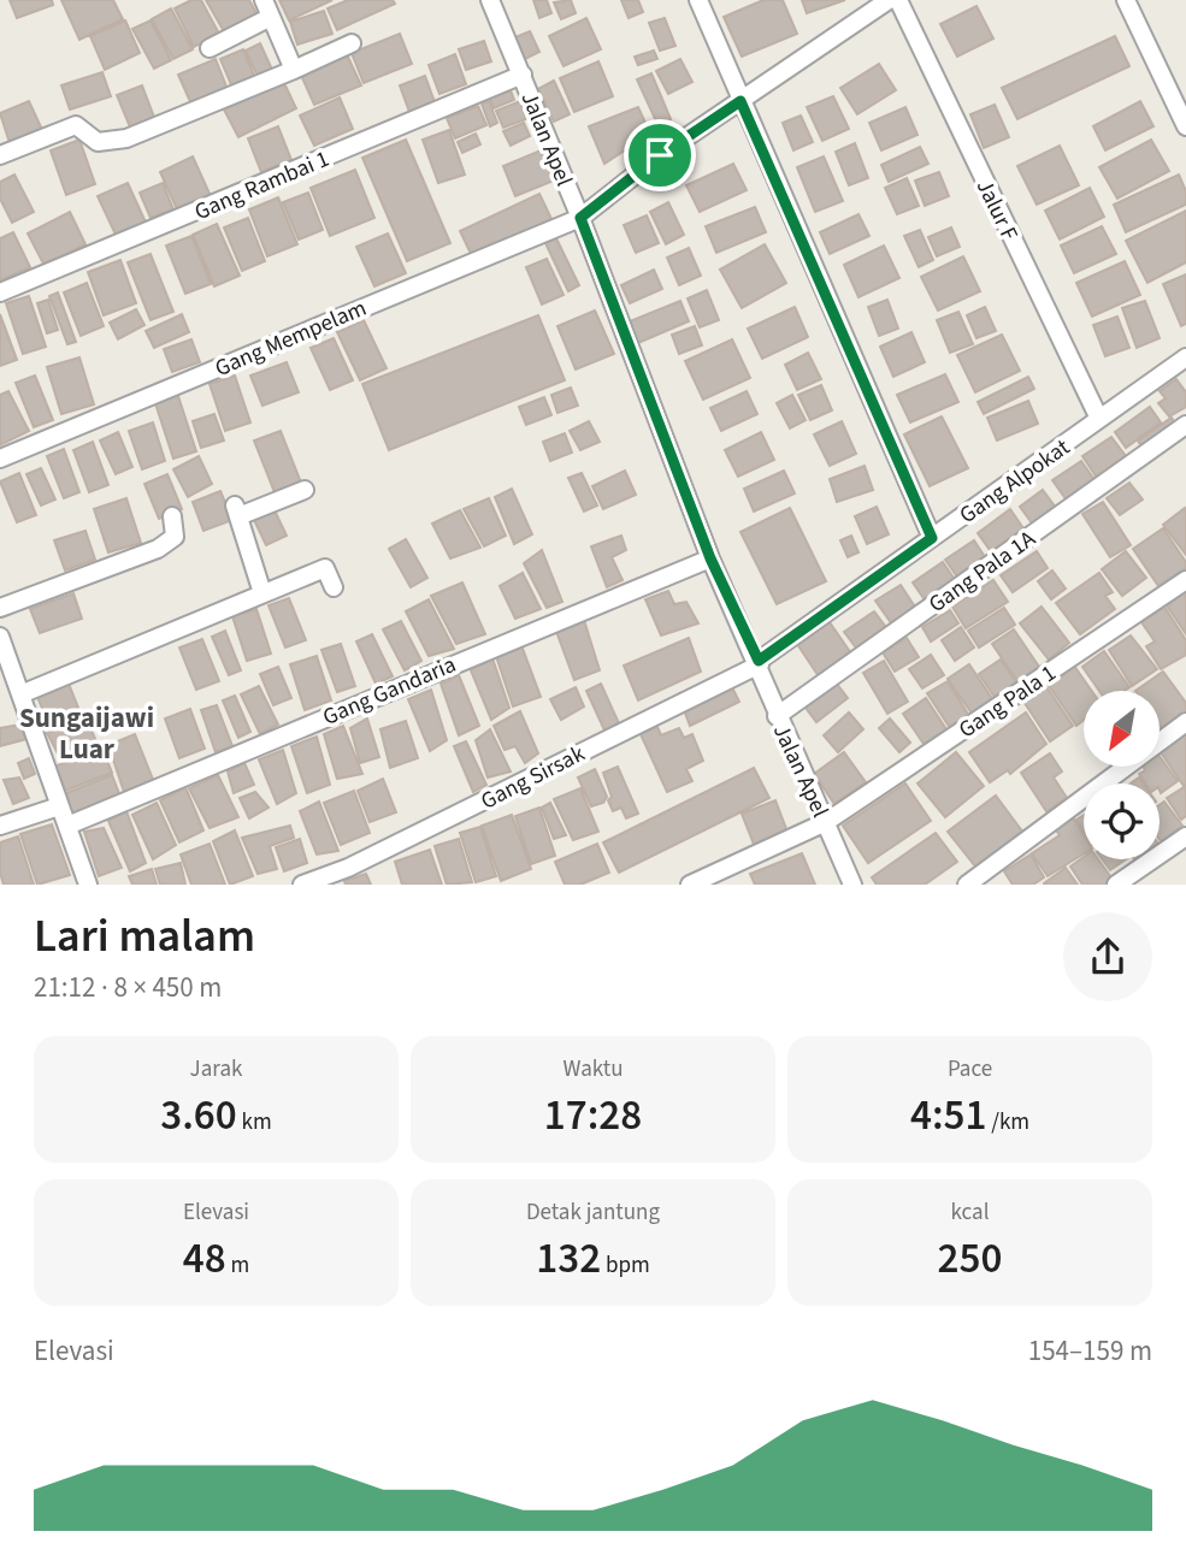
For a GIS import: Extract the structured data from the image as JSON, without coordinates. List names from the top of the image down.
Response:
{
  "streets": {
    "street": [
      "Jalan Apel",
      "Gang Rambai 1",
      "Jalur F",
      "Gang Mempelam",
      "Gang Alpokat",
      "Gang Pala 1A",
      "Gang Gandaria",
      "Gang Pala 1",
      "Gang Sirsak"
    ]
  },
  "crossings": [
    ["Jalan Apel", "Gang Rambai 1"],
    ["Jalan Apel", "Gang Mempelam"],
    ["Jalan Apel", "Gang Alpokat"],
    ["Jalan Apel", "Gang Pala 1A"],
    ["Jalan Apel", "Gang Gandaria"],
    ["Jalan Apel", "Gang Pala 1"],
    ["Jalan Apel", "Gang Sirsak"],
    ["Jalur F", "Gang Alpokat"],
    ["Gang Alpokat", "Gang Sirsak"]
  ],
  "districts": ["Sungaijawi Luar"],
  "north": "bottom left",
  "page": {
    "heading": ["Lari malam", "21:12 · 8 × 450 m"],
    "stats": [
      ["Jarak", "3.60 km"],
      ["Waktu", "17:28"],
      ["Pace", "4:51 /km"],
      ["Elevasi", "48 m"],
      ["Detak jantung", "132 bpm"],
      ["kcal", "250"]
    ],
    "chart": ["Elevasi", "154–159 m"]
  }
}
